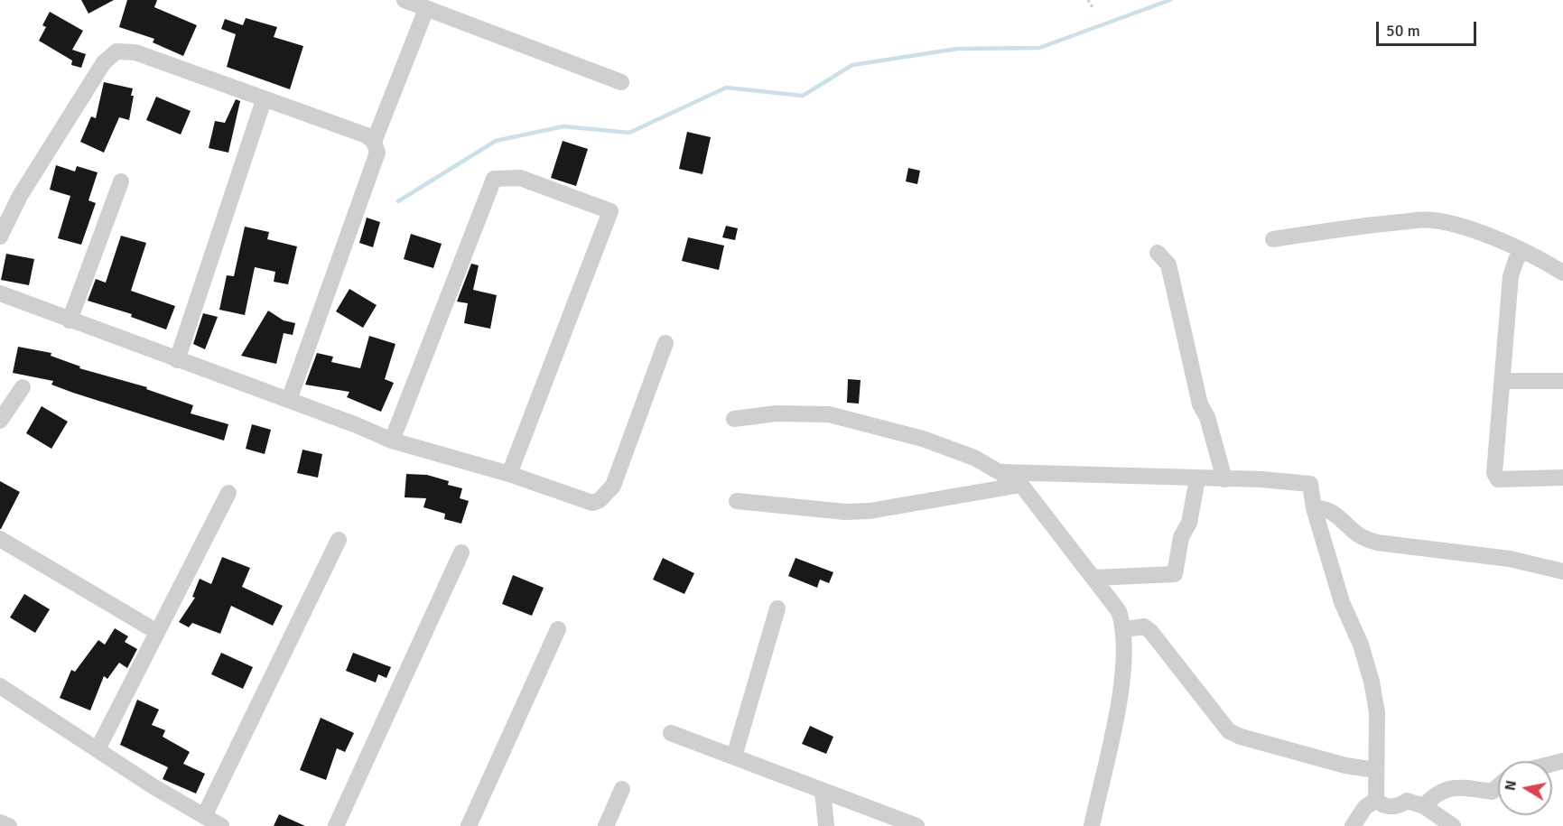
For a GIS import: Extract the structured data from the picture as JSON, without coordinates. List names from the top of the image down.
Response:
{
  "scale_bar": "50 m",
  "north": "left"
}
